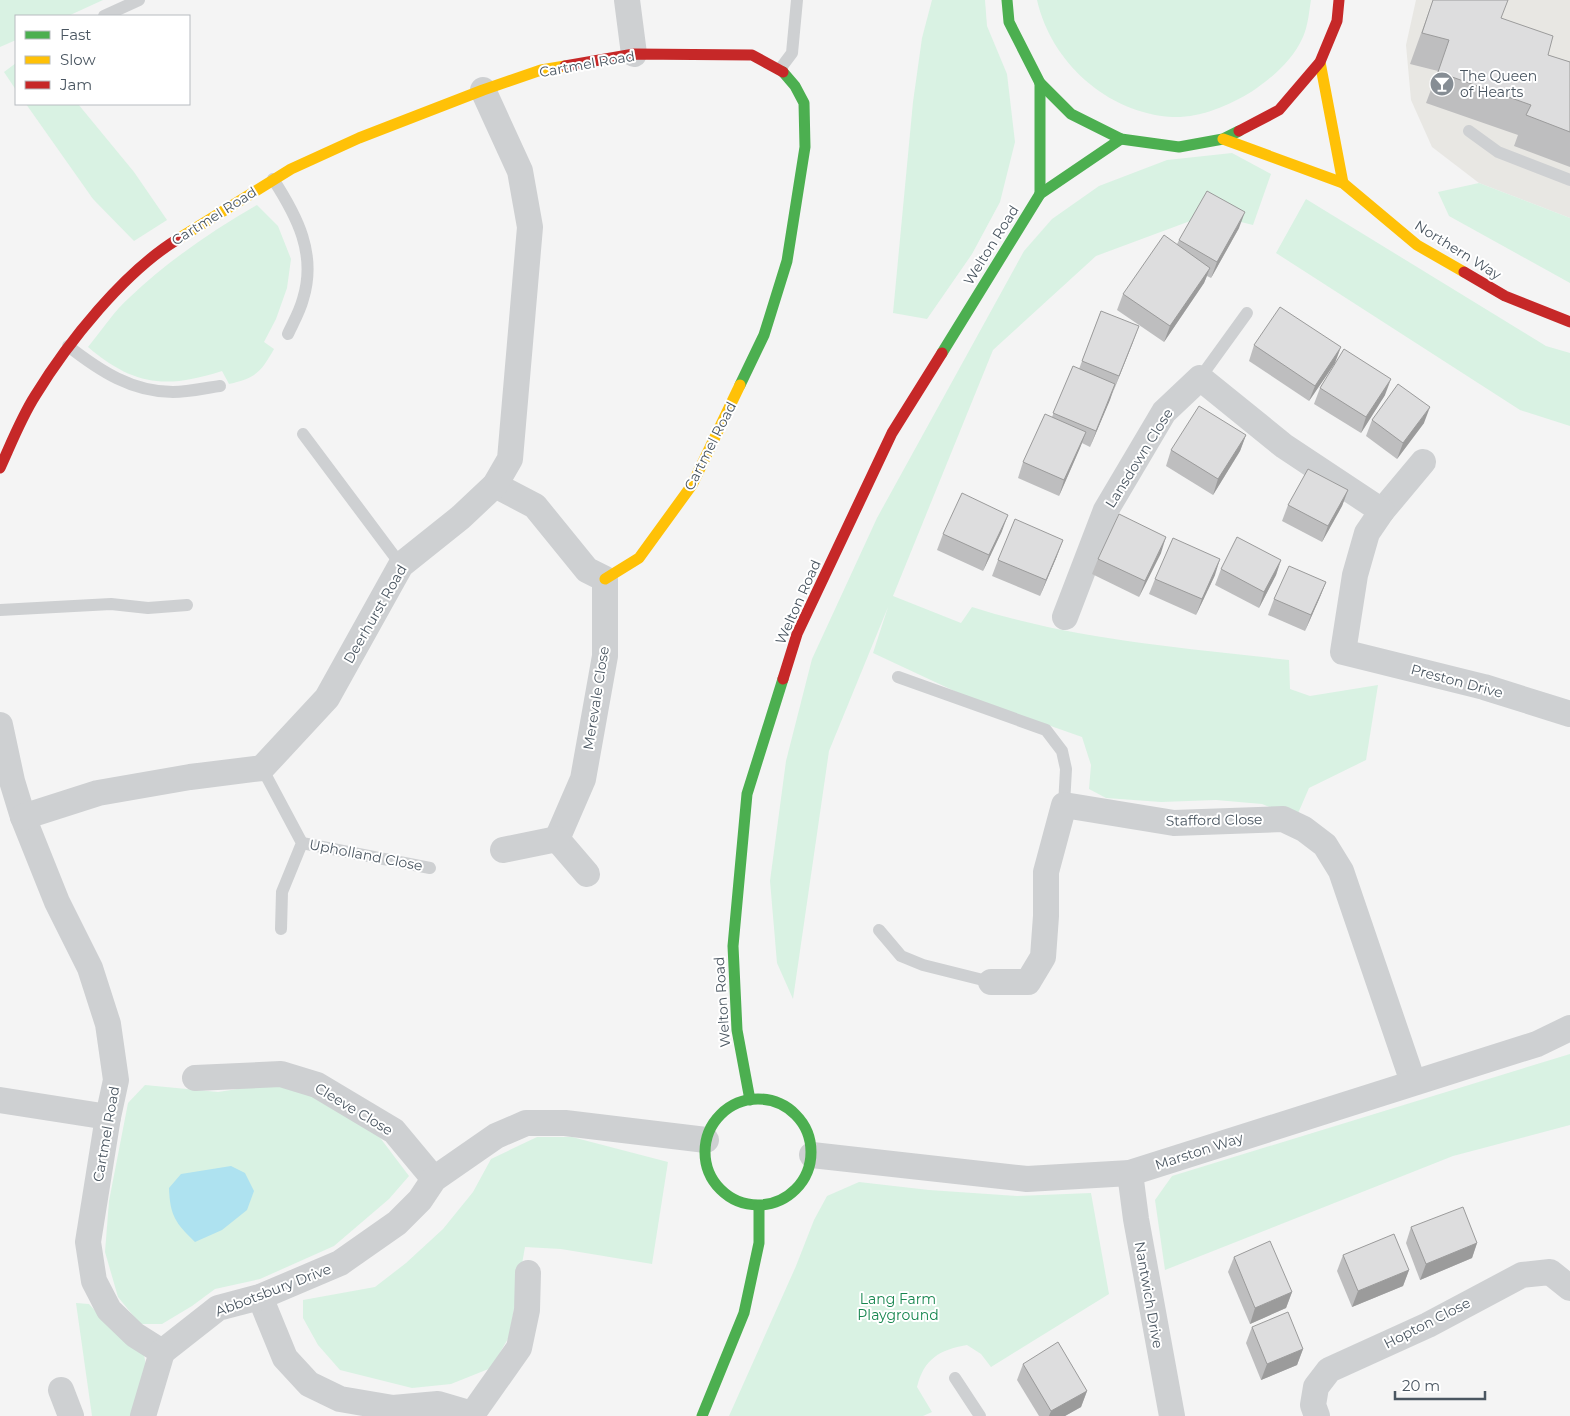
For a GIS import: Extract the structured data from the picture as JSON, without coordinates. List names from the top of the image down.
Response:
{
  "streets": {
    "street": [
      "Cartmel Road",
      "Welton Road",
      "Northern Way",
      "Lansdown Close",
      "Deerhurst Road",
      "Preston Drive",
      "Merevale Close",
      "Stafford Close",
      "Cleeve Close",
      "Marston Way",
      "Abbotsbury Drive",
      "Nantwich Drive",
      "Hopton Close"
    ],
    "lane": ["Upholland Close"]
  },
  "crossings": [
    ["Cartmel Road", "Deerhurst Road"],
    ["Cartmel Road", "Merevale Close"],
    ["Cartmel Road", "Abbotsbury Drive"],
    ["Welton Road", "Marston Way"],
    ["Welton Road", "Abbotsbury Drive"],
    ["Deerhurst Road", "Upholland Close"],
    ["Stafford Close", "Marston Way"],
    ["Cleeve Close", "Abbotsbury Drive"],
    ["Marston Way", "Abbotsbury Drive"],
    ["Marston Way", "Nantwich Drive"]
  ],
  "parks": ["Lang Farm Playground"],
  "places": {
    "bar": ["The Queen of Hearts"]
  },
  "legend": ["Fast", "Slow", "Jam"],
  "scale_bar": "20 m"
}
